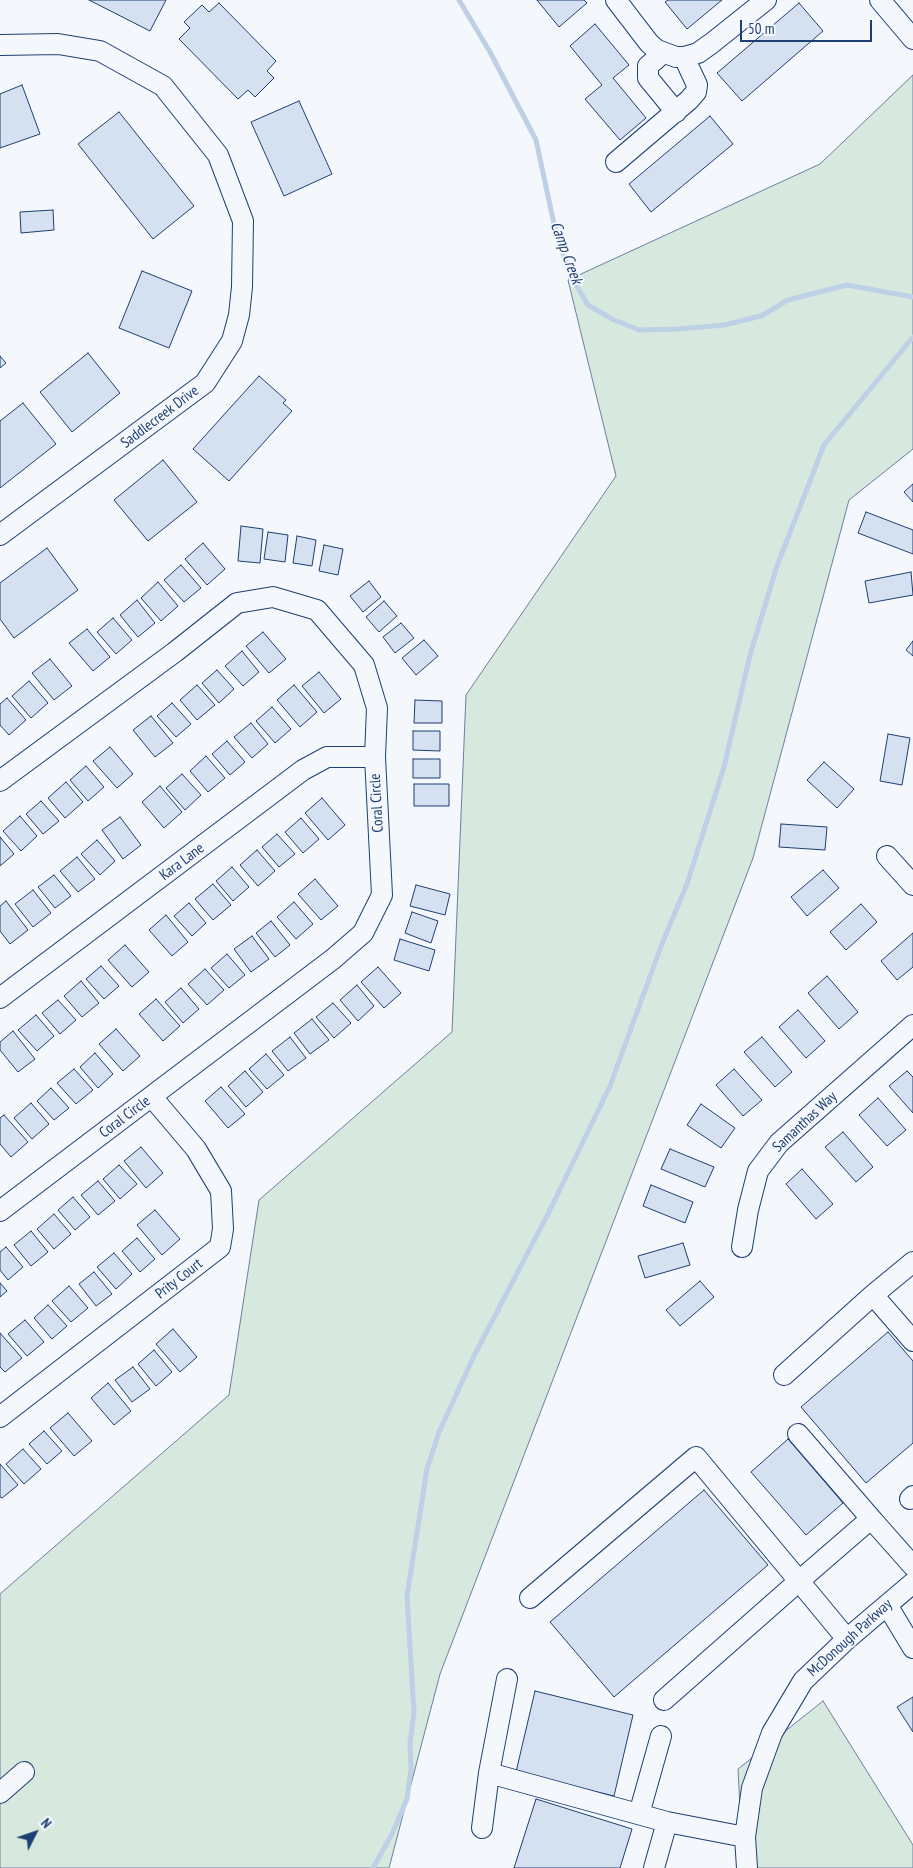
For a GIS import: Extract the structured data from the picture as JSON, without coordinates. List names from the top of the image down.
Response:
{
  "streets": {
    "street": [
      "Saddlecreek Drive",
      "Coral Circle",
      "Kara Lane",
      "Samanthas Way",
      "Prity Court",
      "McDonough Parkway"
    ]
  },
  "crossings": [
    ["Coral Circle", "Kara Lane"],
    ["Coral Circle", "Prity Court"]
  ],
  "water": ["Camp Creek"],
  "scale_bar": "50 m",
  "north": "top right"
}
